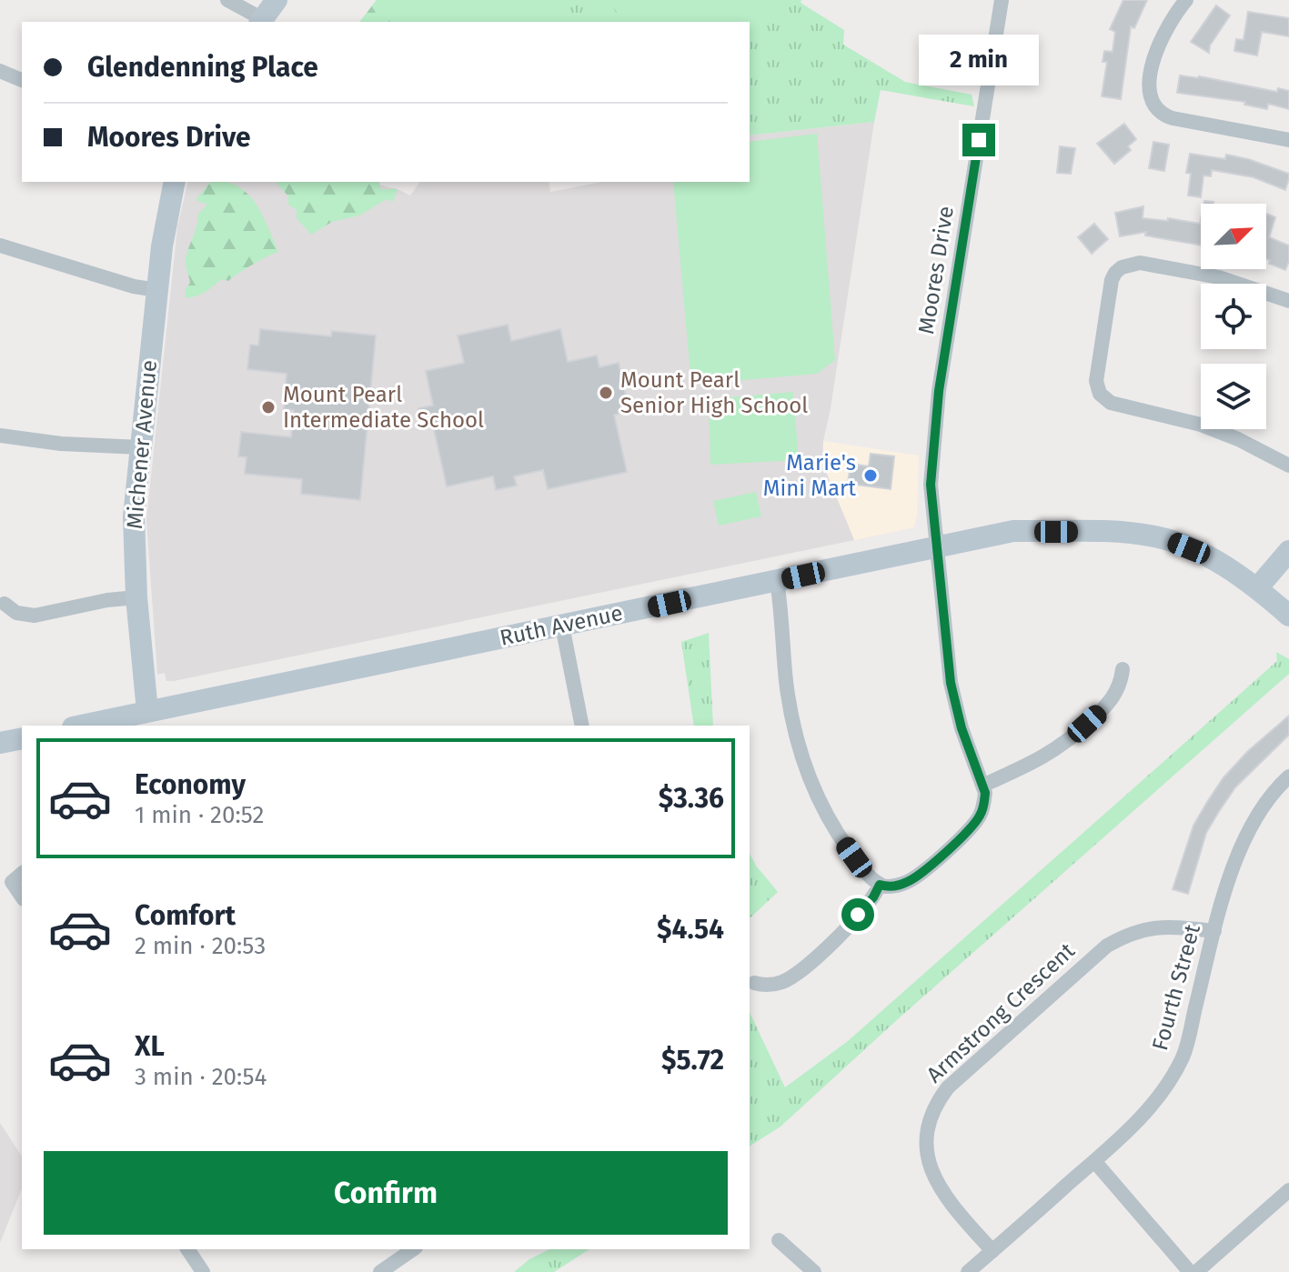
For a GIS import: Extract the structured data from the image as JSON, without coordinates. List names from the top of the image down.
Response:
{
  "streets": {
    "main road": ["Michener Avenue", "Ruth Avenue"],
    "street": ["Moores Drive", "Fourth Street", "Armstrong Crescent"]
  },
  "crossings": [
    ["Moores Drive", "Ruth Avenue"],
    ["Michener Avenue", "Ruth Avenue"],
    ["Fourth Street", "Armstrong Crescent"]
  ],
  "places": ["Mount Pearl Senior High School", "Mount Pearl Intermediate School", "Marie's Mini Mart"],
  "north": "top right",
  "page": {
    "banner": ["Glendenning Place", "Moores Drive"],
    "bubble": "2 min",
    "list": [
      {
        "name": "Economy",
        "note": "1 min · 20:52",
        "value": "$3.36"
      },
      {
        "name": "Comfort",
        "note": "2 min · 20:53",
        "value": "$4.54"
      },
      {
        "name": "XL",
        "note": "3 min · 20:54",
        "value": "$5.72"
      }
    ],
    "buttons": "Confirm"
  }
}
